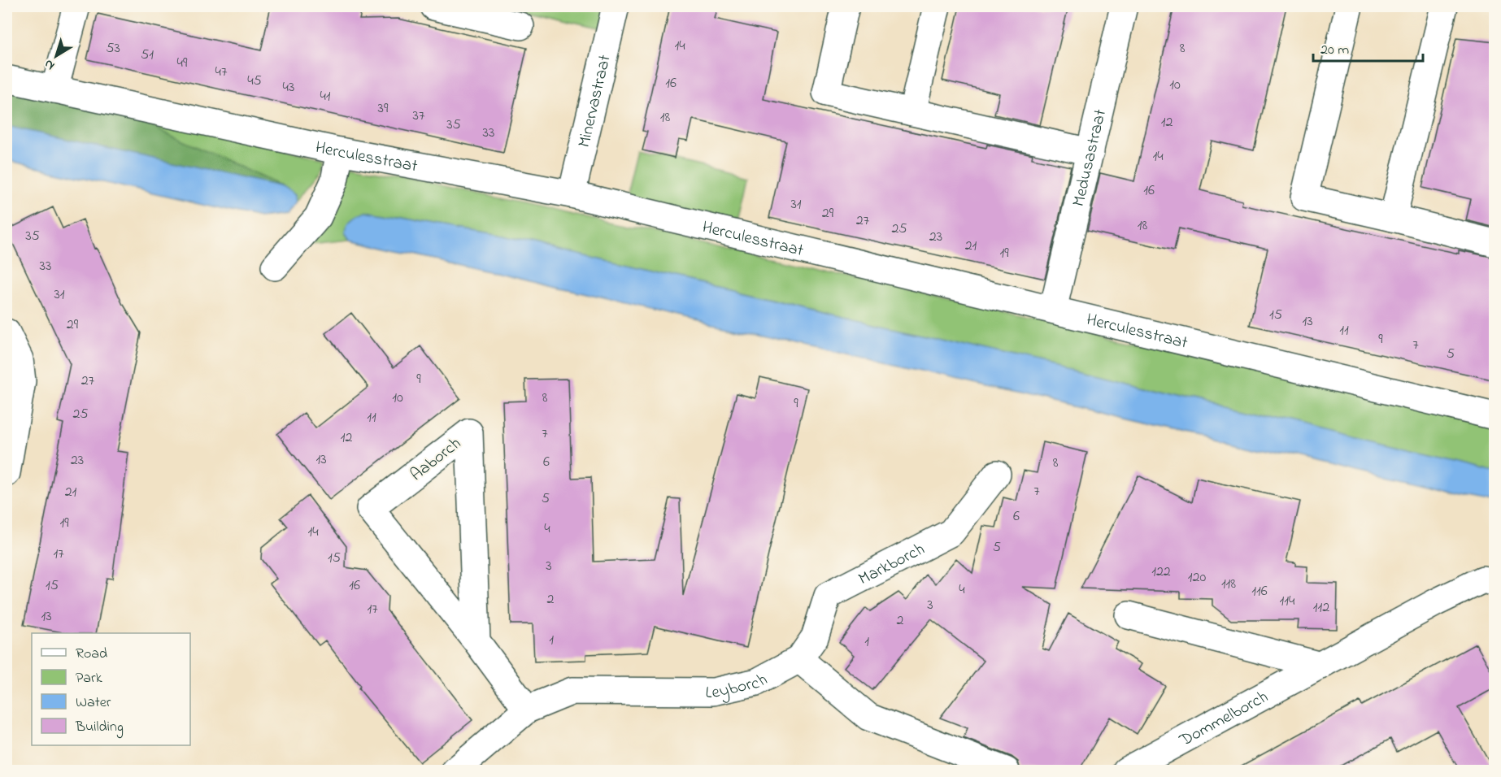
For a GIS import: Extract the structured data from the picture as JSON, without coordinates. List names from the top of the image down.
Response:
{
  "streets": {
    "street": [
      "Minervastraat",
      "Herculesstraat",
      "Medusastraat",
      "Aaborch",
      "Markborch",
      "Leyborch",
      "Dommelborch"
    ]
  },
  "crossings": [
    ["Minervastraat", "Herculesstraat"],
    ["Herculesstraat", "Medusastraat"],
    ["Aaborch", "Leyborch"],
    ["Markborch", "Leyborch"]
  ],
  "house_numbers": [
    "14",
    "53",
    "8",
    "51",
    "49",
    "47",
    "45",
    "16",
    "10",
    "43",
    "41",
    "39",
    "37",
    "18",
    "12",
    "35",
    "33",
    "14",
    "16",
    "31",
    "29",
    "27",
    "18",
    "25",
    "35",
    "23",
    "21",
    "19",
    "33",
    "31",
    "15",
    "13",
    "29",
    "11",
    "9",
    "7",
    "5",
    "9",
    "27",
    "10",
    "8",
    "9",
    "25",
    "11",
    "7",
    "12",
    "13",
    "23",
    "6",
    "8",
    "7",
    "21",
    "5",
    "6",
    "19",
    "4",
    "14",
    "5",
    "17",
    "15",
    "3",
    "122",
    "120",
    "118",
    "15",
    "16",
    "4",
    "116",
    "2",
    "114",
    "3",
    "112",
    "17",
    "13",
    "2",
    "1",
    "1"
  ],
  "legend": [
    "Road",
    "Park",
    "Water",
    "Building"
  ],
  "scale_bar": "20 m",
  "north": "bottom left"
}
